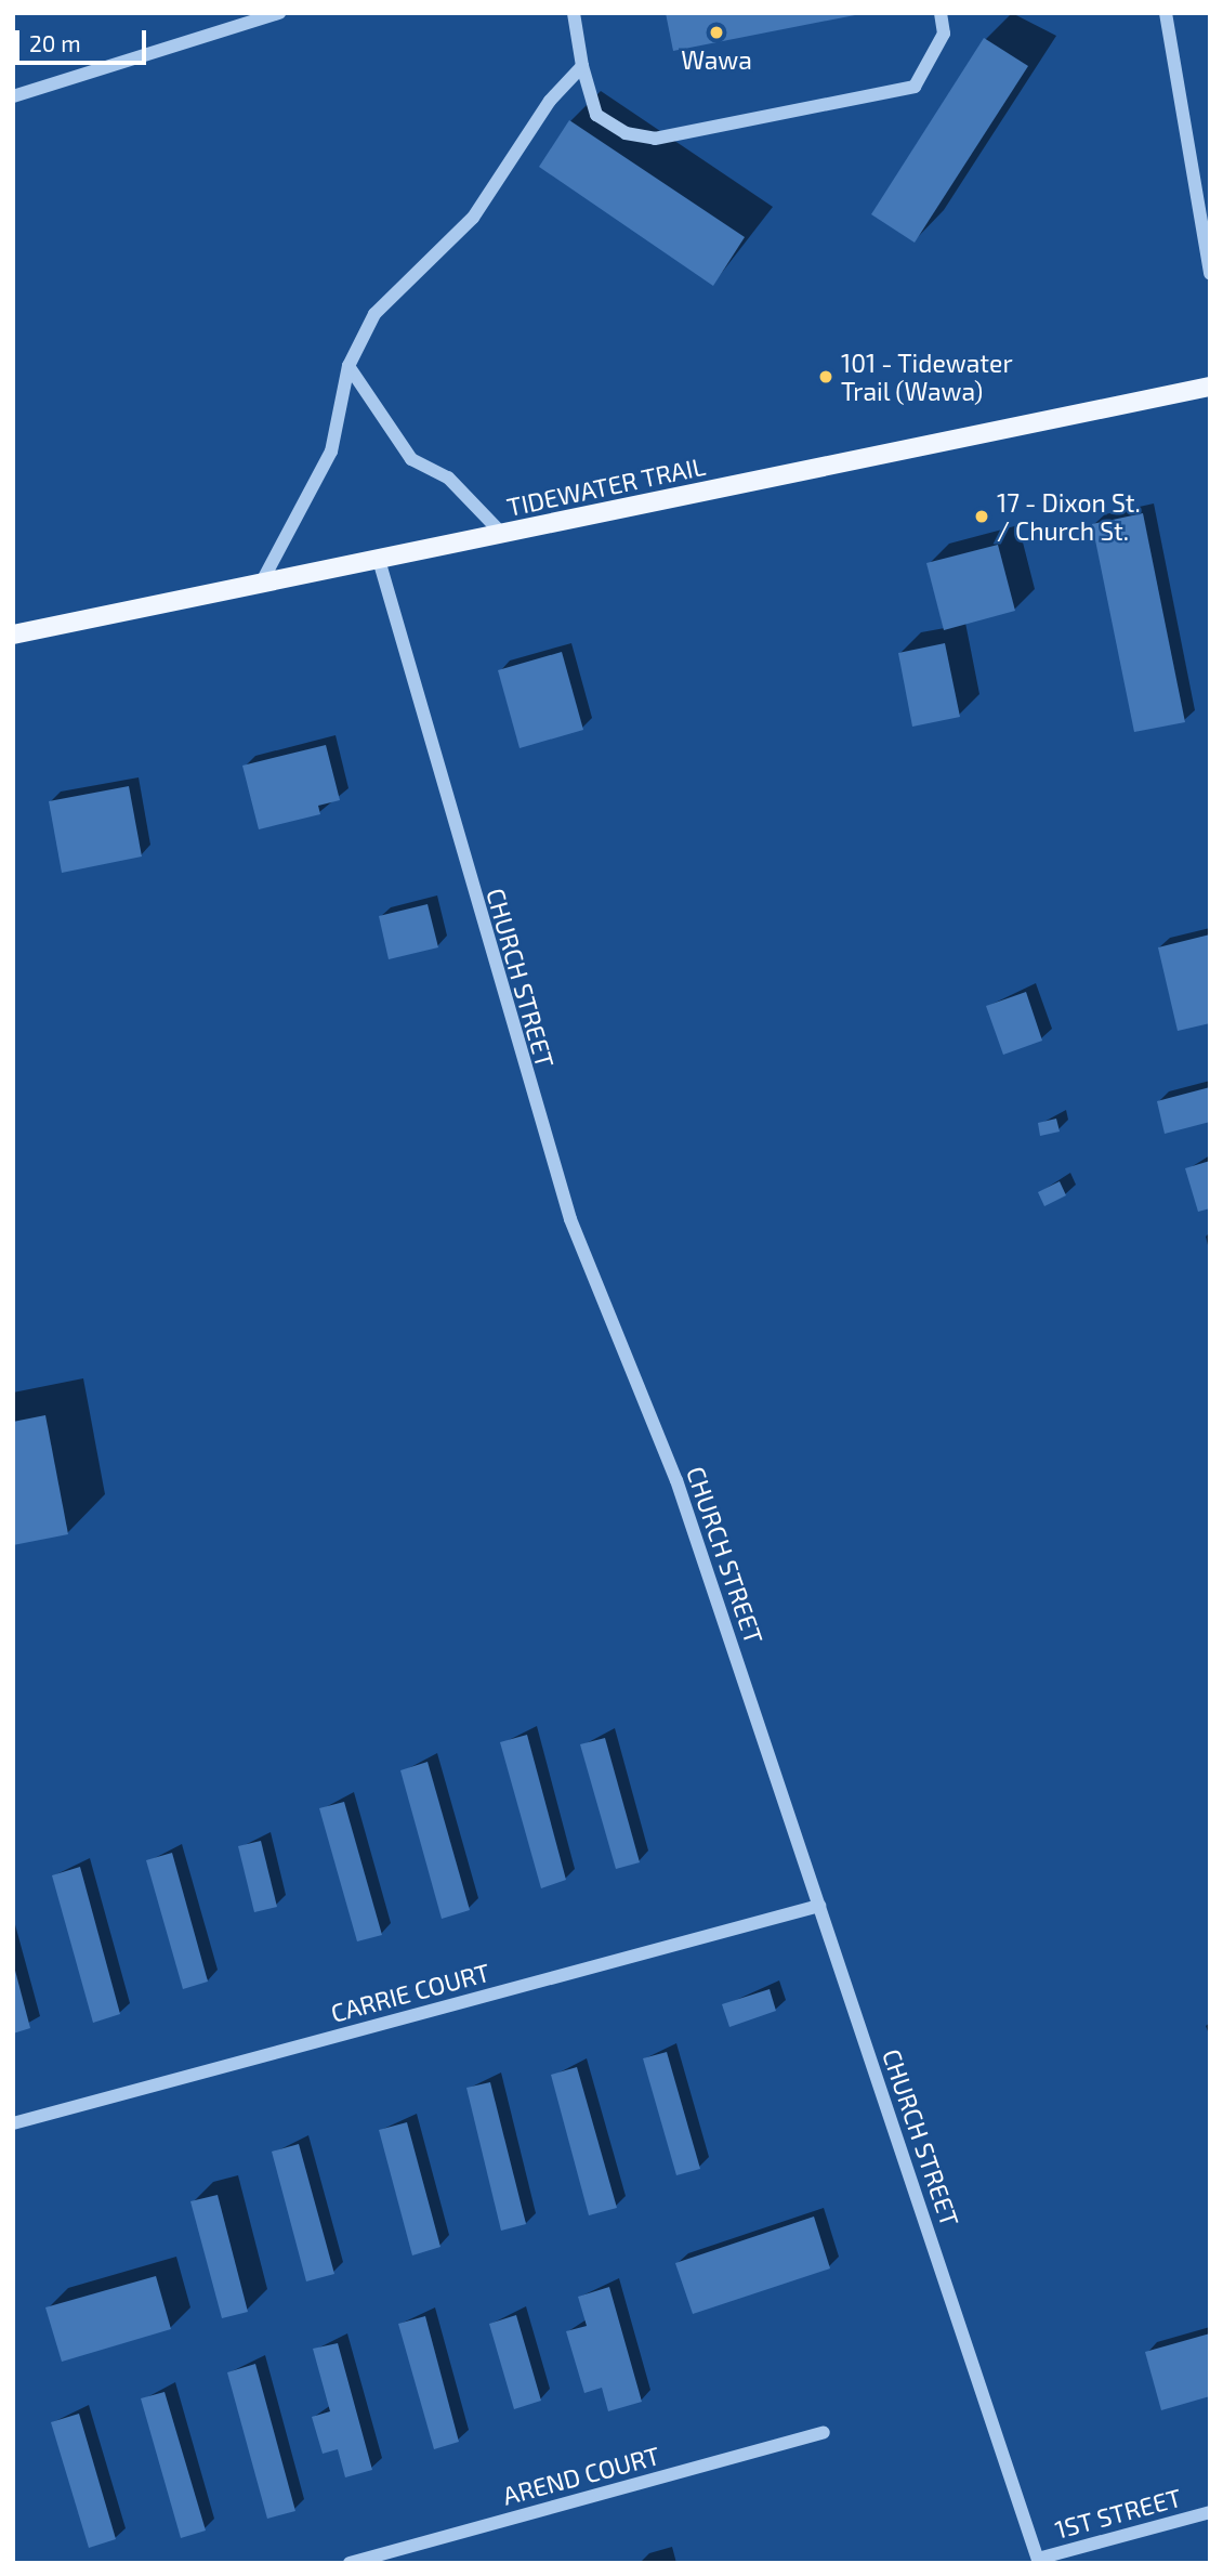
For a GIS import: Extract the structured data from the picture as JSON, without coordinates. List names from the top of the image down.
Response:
{
  "streets": {
    "main road": ["TIDEWATER TRAIL"],
    "street": [
      "CHURCH STREET",
      "CARRIE COURT",
      "AREND COURT",
      "1ST STREET"
    ]
  },
  "crossings": [
    ["TIDEWATER TRAIL", "CHURCH STREET"],
    ["CHURCH STREET", "CARRIE COURT"],
    ["CHURCH STREET", "1ST STREET"]
  ],
  "places": ["Wawa", "101 - Tidewater Trail (Wawa)", "17 - Dixon St. / Church St."],
  "scale_bar": "20 m"
}
